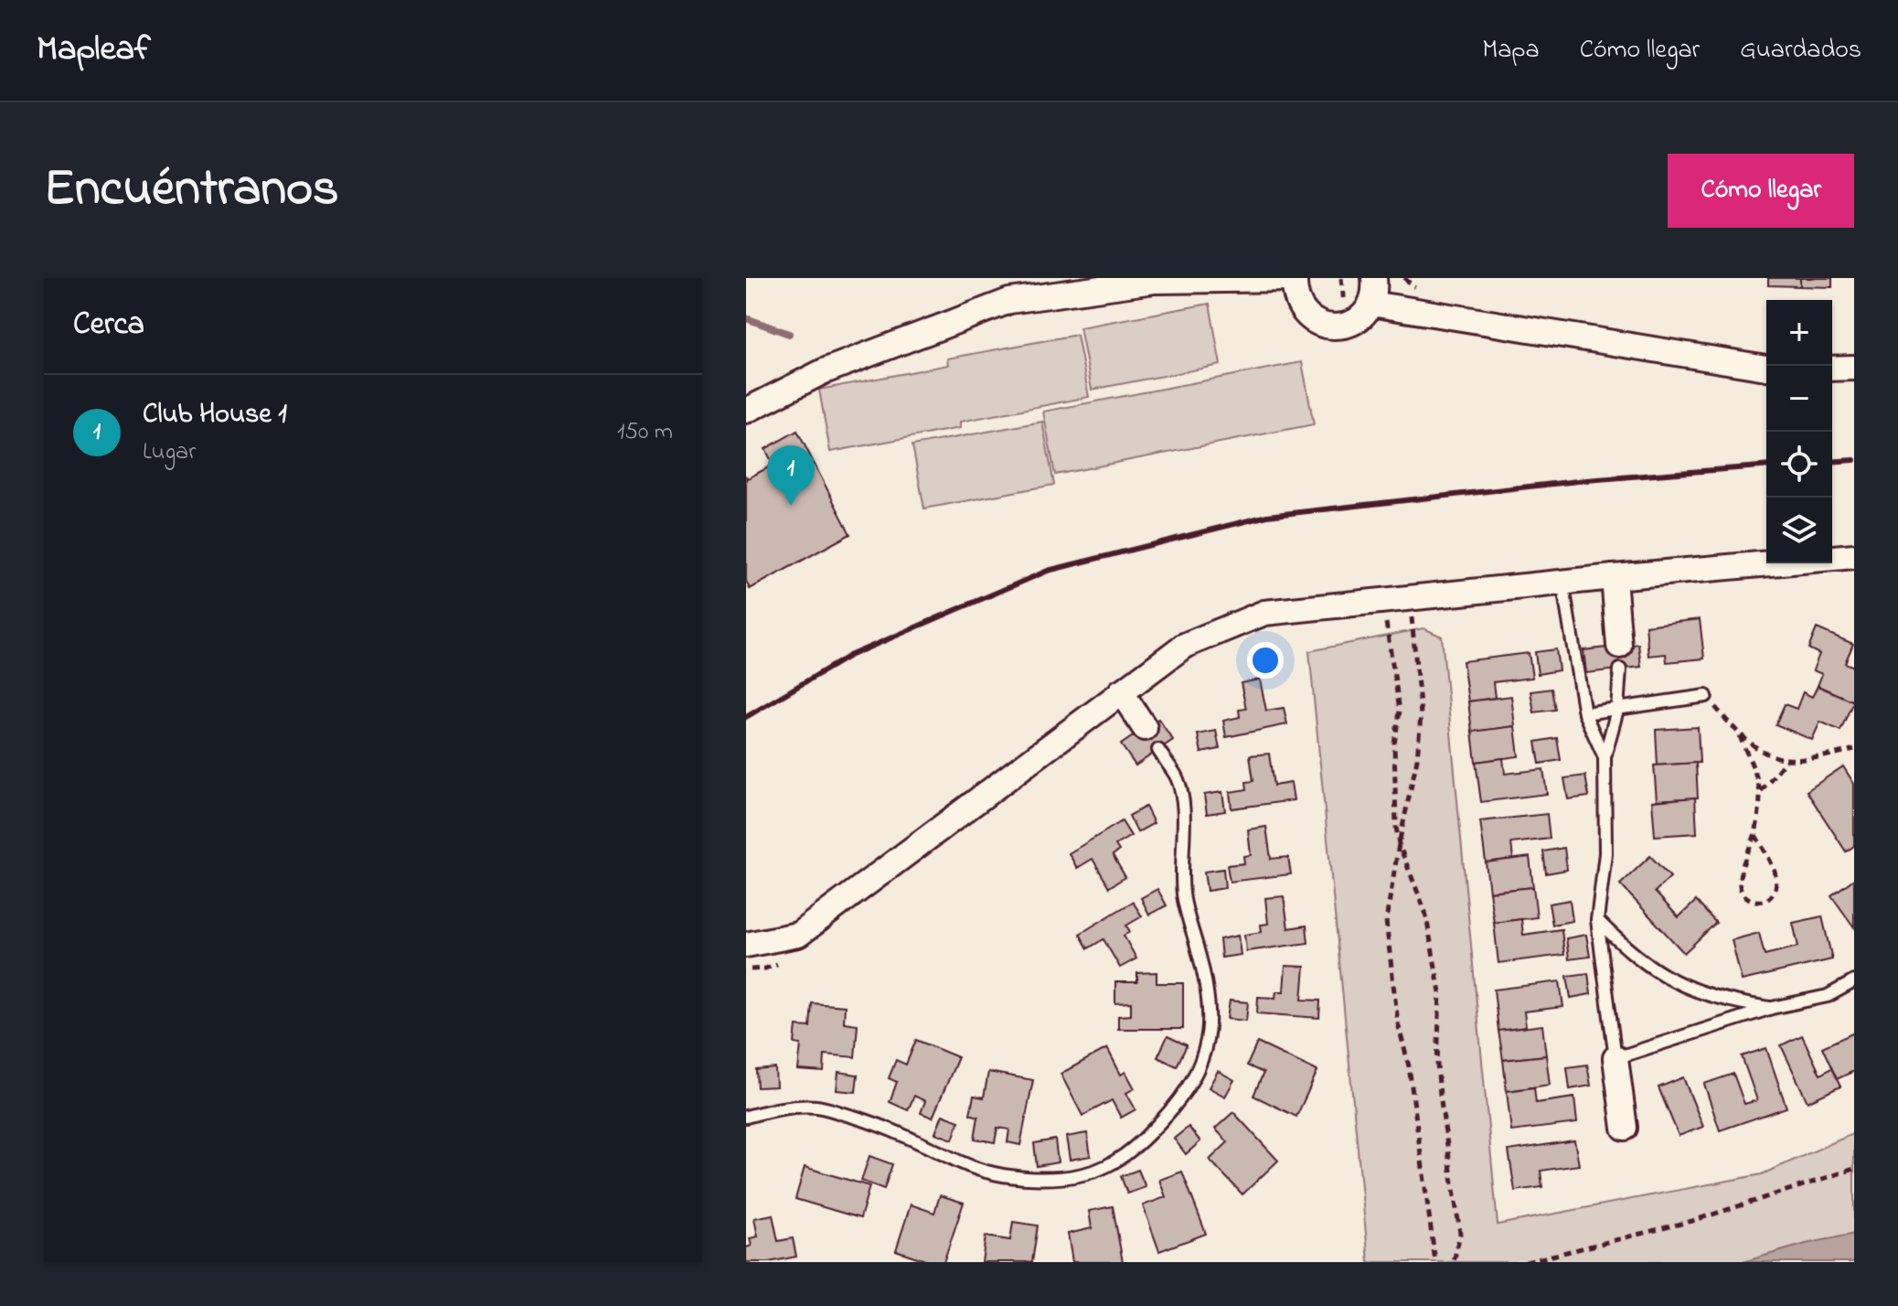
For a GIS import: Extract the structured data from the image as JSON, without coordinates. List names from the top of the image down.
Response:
{
  "page": {
    "header": "Mapleaf",
    "nav": ["Mapa", "Cómo llegar", "Guardados"],
    "title": "Encuéntranos",
    "buttons": "Cómo llegar",
    "heading": "Cerca",
    "map_buttons": ["+", "−"],
    "list": [
      {
        "mark": "1",
        "name": "Club House 1",
        "note": "Lugar",
        "value": "150 m"
      }
    ],
    "pins": "1"
  }
}
